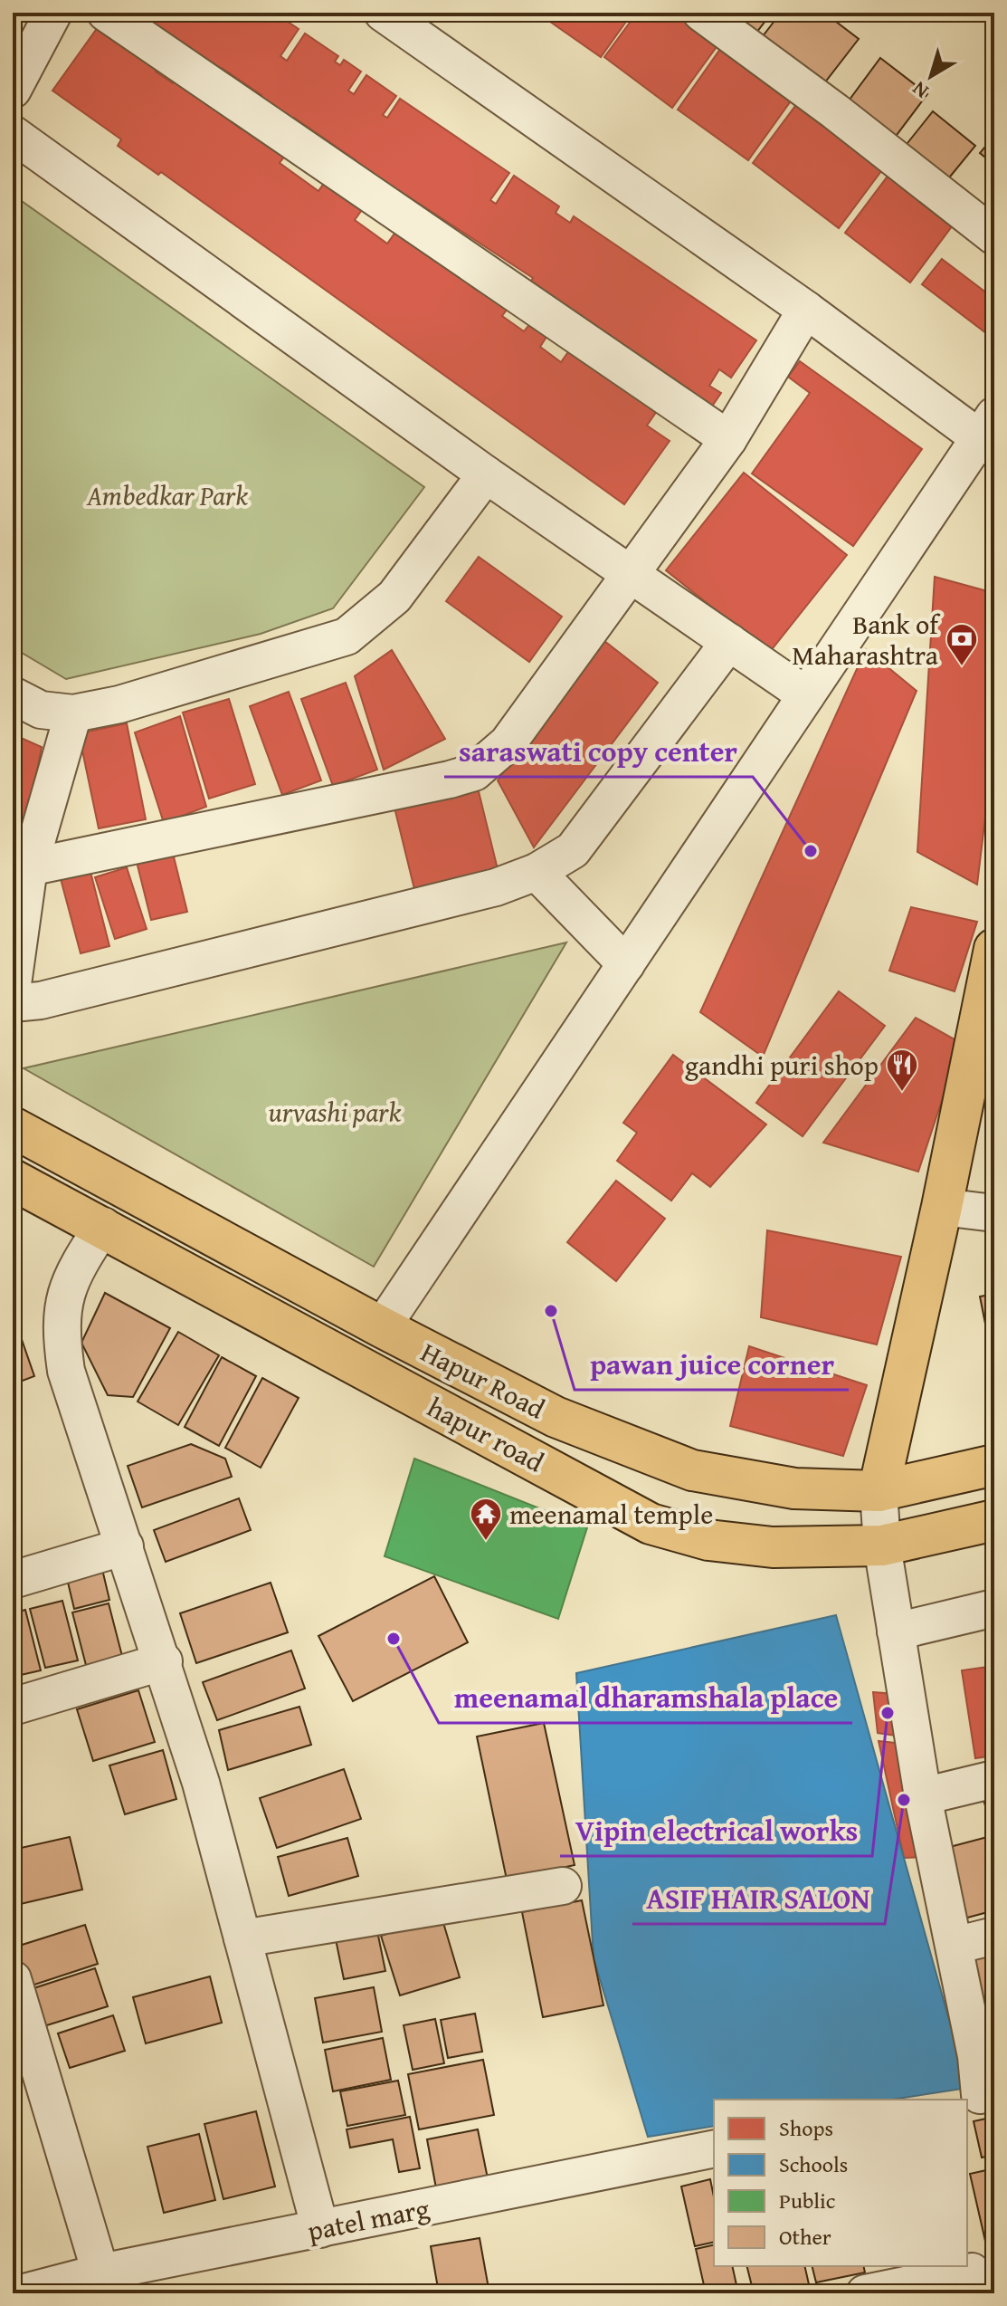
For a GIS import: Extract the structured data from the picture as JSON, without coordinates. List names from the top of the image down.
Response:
{
  "streets": {
    "main road": ["Hapur Road", "hapur road"],
    "street": ["patel marg"]
  },
  "parks": ["Ambedkar Park", "urvashi park"],
  "places": {
    "bank": ["Bank of Maharashtra"],
    "other": [
      "saraswati copy center",
      "pawan juice corner",
      "meenamal dharamshala place",
      "Vipin electrical works",
      "ASIF HAIR SALON"
    ],
    "restaurant": ["gandhi puri shop"],
    "temple": ["meenamal temple"]
  },
  "legend": [
    "Shops",
    "Schools",
    "Public",
    "Other"
  ],
  "north": "bottom left"
}
